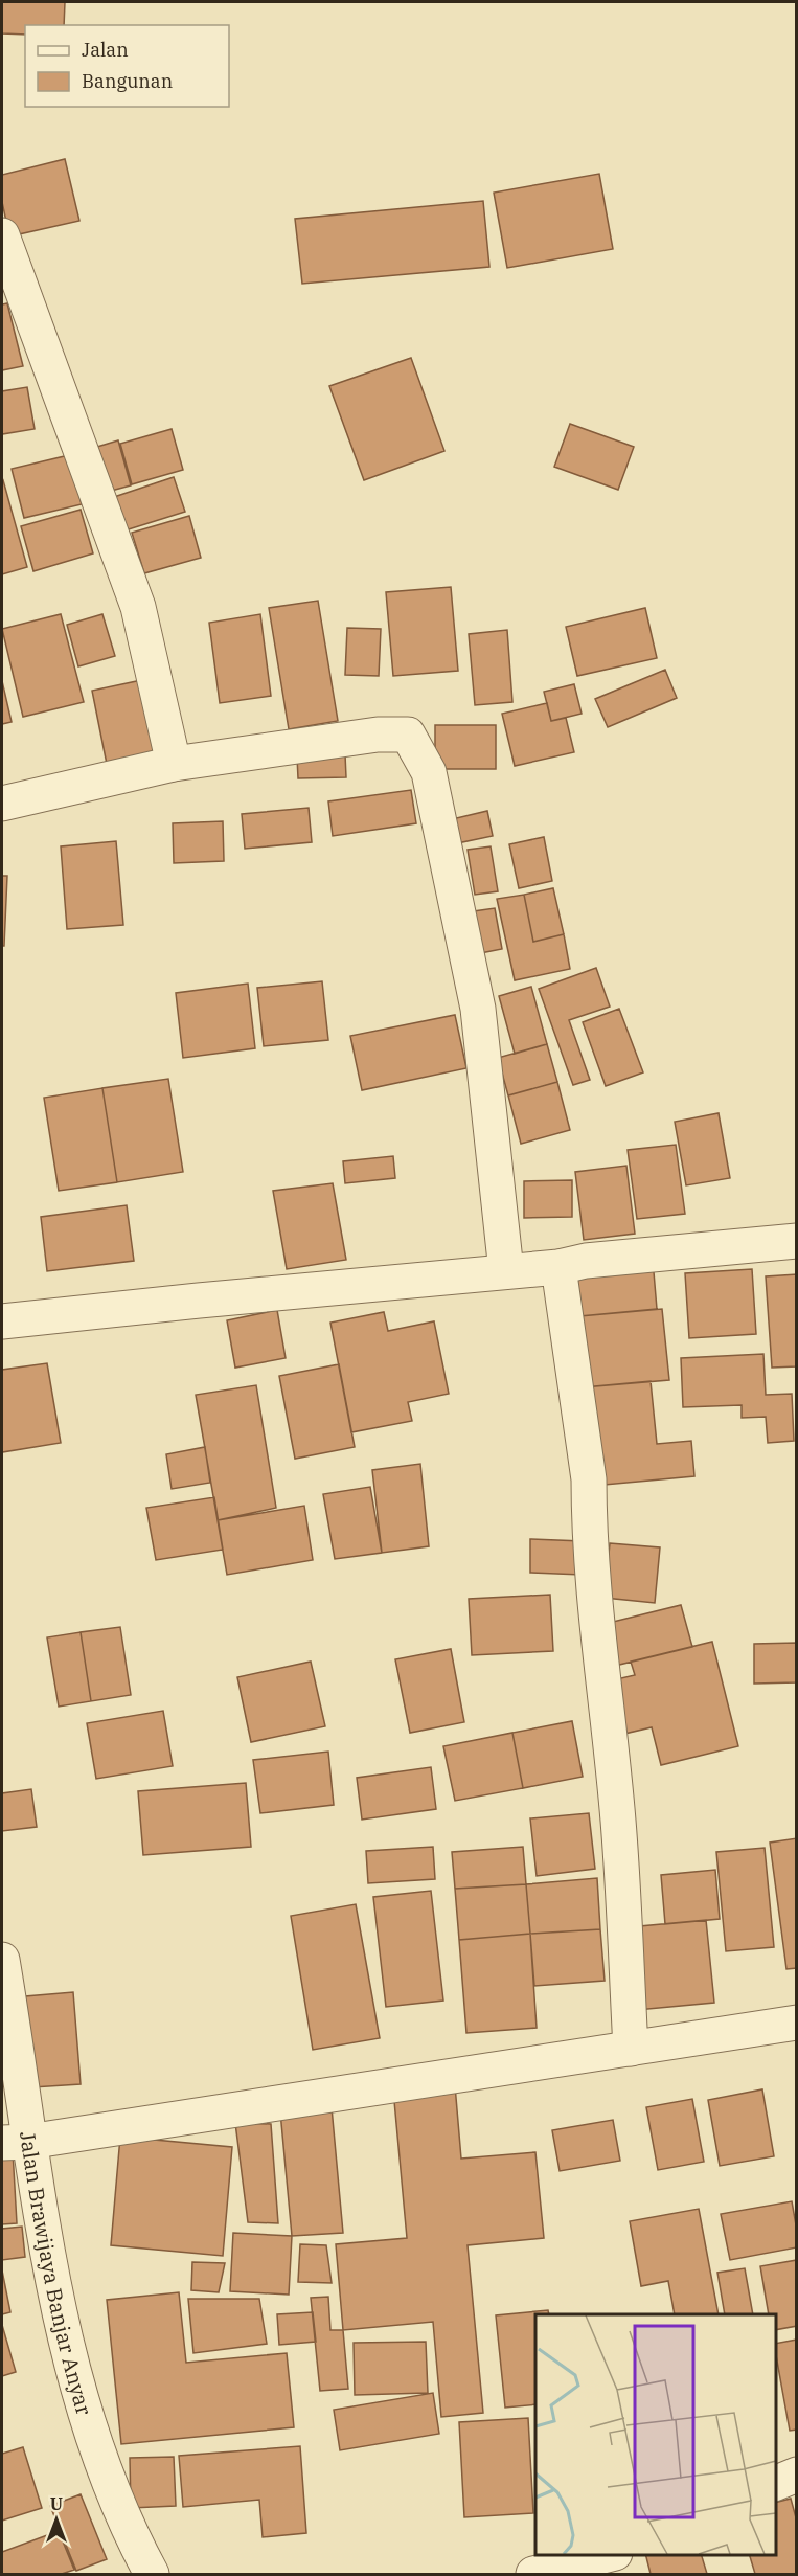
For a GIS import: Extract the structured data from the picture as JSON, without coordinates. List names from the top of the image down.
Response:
{
  "streets": {
    "street": ["Jalan Brawijaya Banjar Anyar"]
  },
  "legend": ["Jalan", "Bangunan"],
  "north": "top"
}
